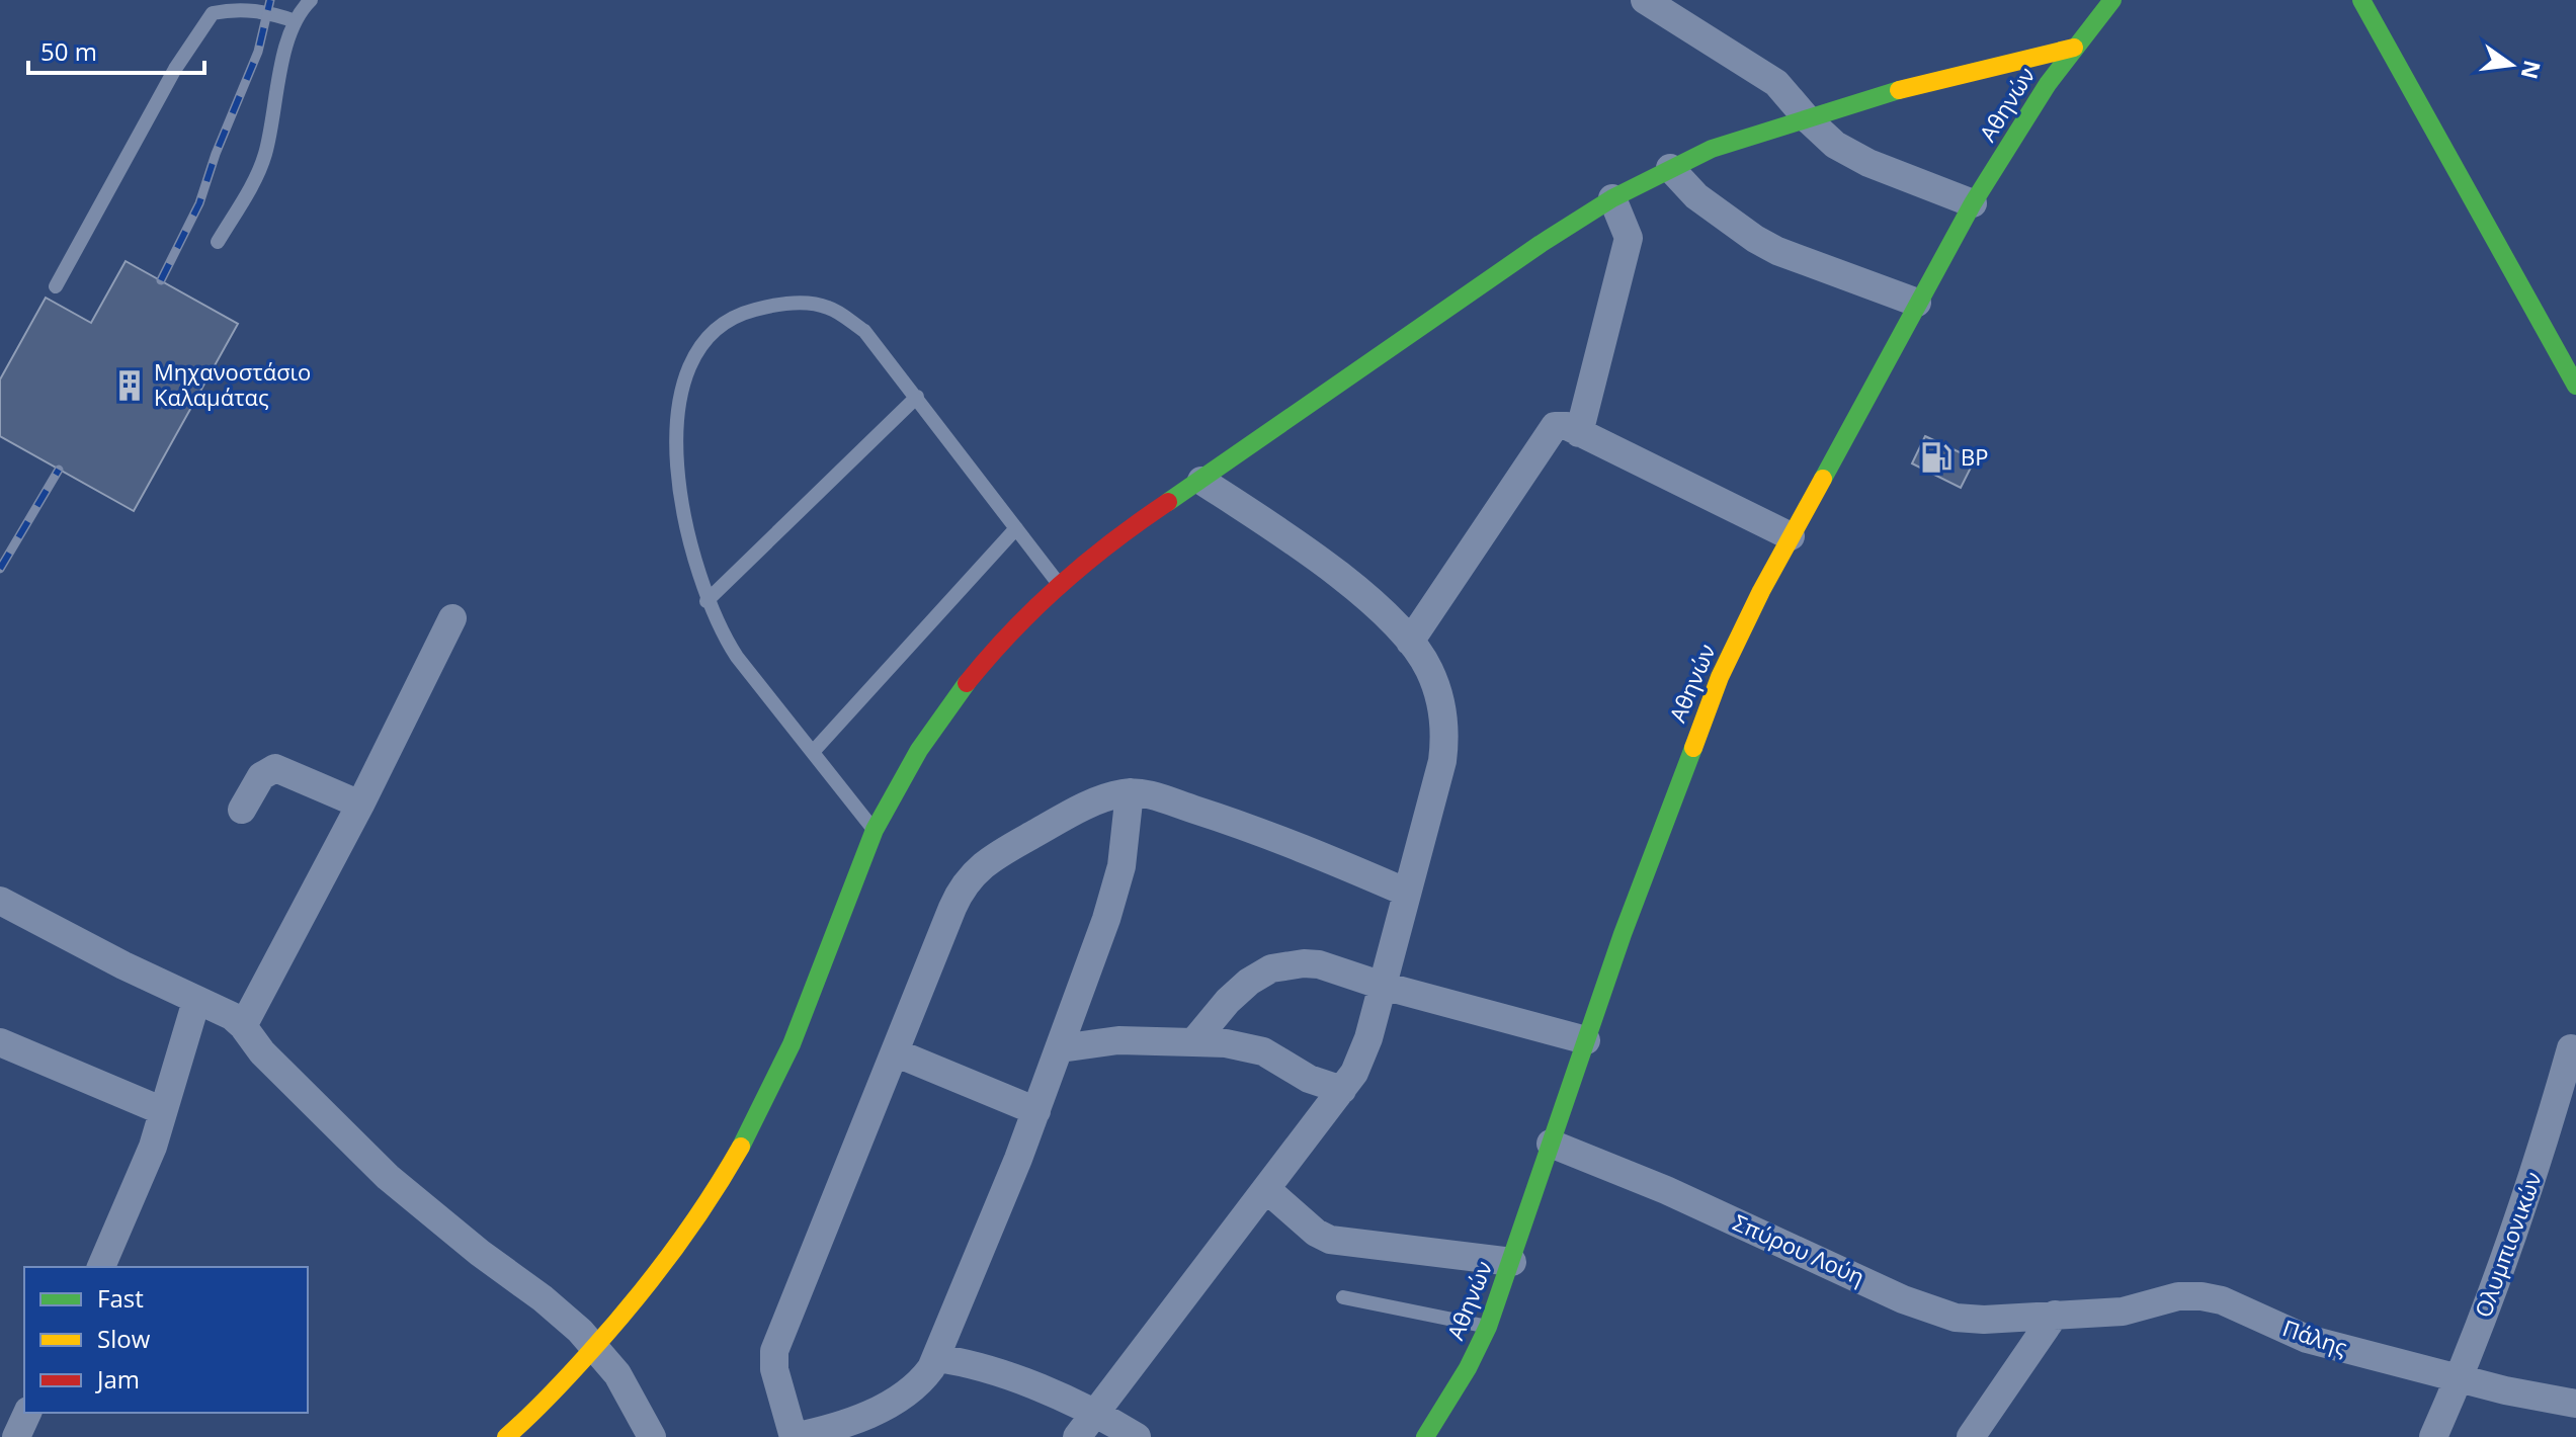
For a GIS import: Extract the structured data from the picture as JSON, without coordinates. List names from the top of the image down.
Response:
{
  "streets": {
    "street": [
      "Αθηνών",
      "Ολυμπιονικών",
      "Σπύρου Λούη",
      "Πάλης"
    ]
  },
  "crossings": [
    ["Αθηνών", "Σπύρου Λούη"],
    ["Ολυμπιονικών", "Πάλης"],
    ["Σπύρου Λούη", "Πάλης"]
  ],
  "places": {
    "building": ["Μηχανοστάσιο Καλαμάτας"],
    "fuel station": ["BP"]
  },
  "legend": ["Fast", "Slow", "Jam"],
  "scale_bar": "50 m",
  "north": "right"
}
